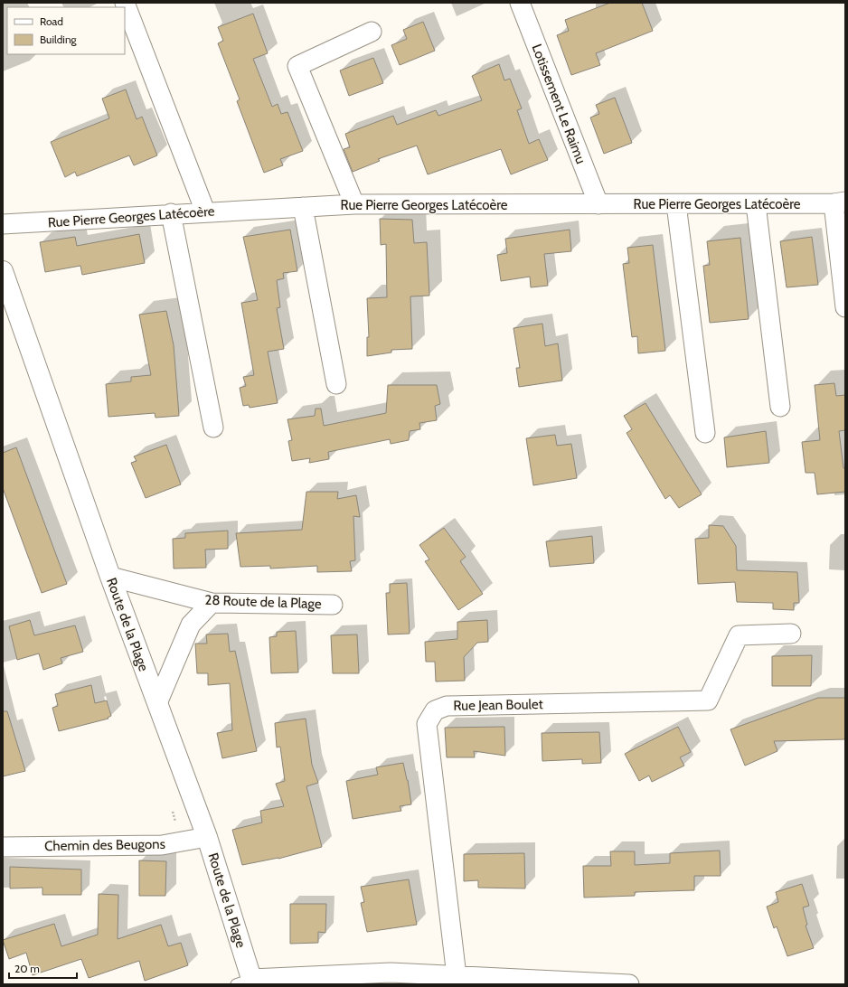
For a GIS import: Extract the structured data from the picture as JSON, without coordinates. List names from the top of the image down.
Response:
{
  "streets": {
    "street": [
      "Lotissement Le Raimu",
      "Rue Pierre Georges Latécoère",
      "28 Route de la Plage",
      "Route de la Plage",
      "Rue Jean Boulet",
      "Chemin des Beugons"
    ]
  },
  "crossings": [
    ["Lotissement Le Raimu", "Rue Pierre Georges Latécoère"],
    ["28 Route de la Plage", "Route de la Plage"],
    ["Route de la Plage", "Rue Jean Boulet"],
    ["Route de la Plage", "Chemin des Beugons"]
  ],
  "legend": ["Road", "Building"],
  "scale_bar": "20 m"
}
